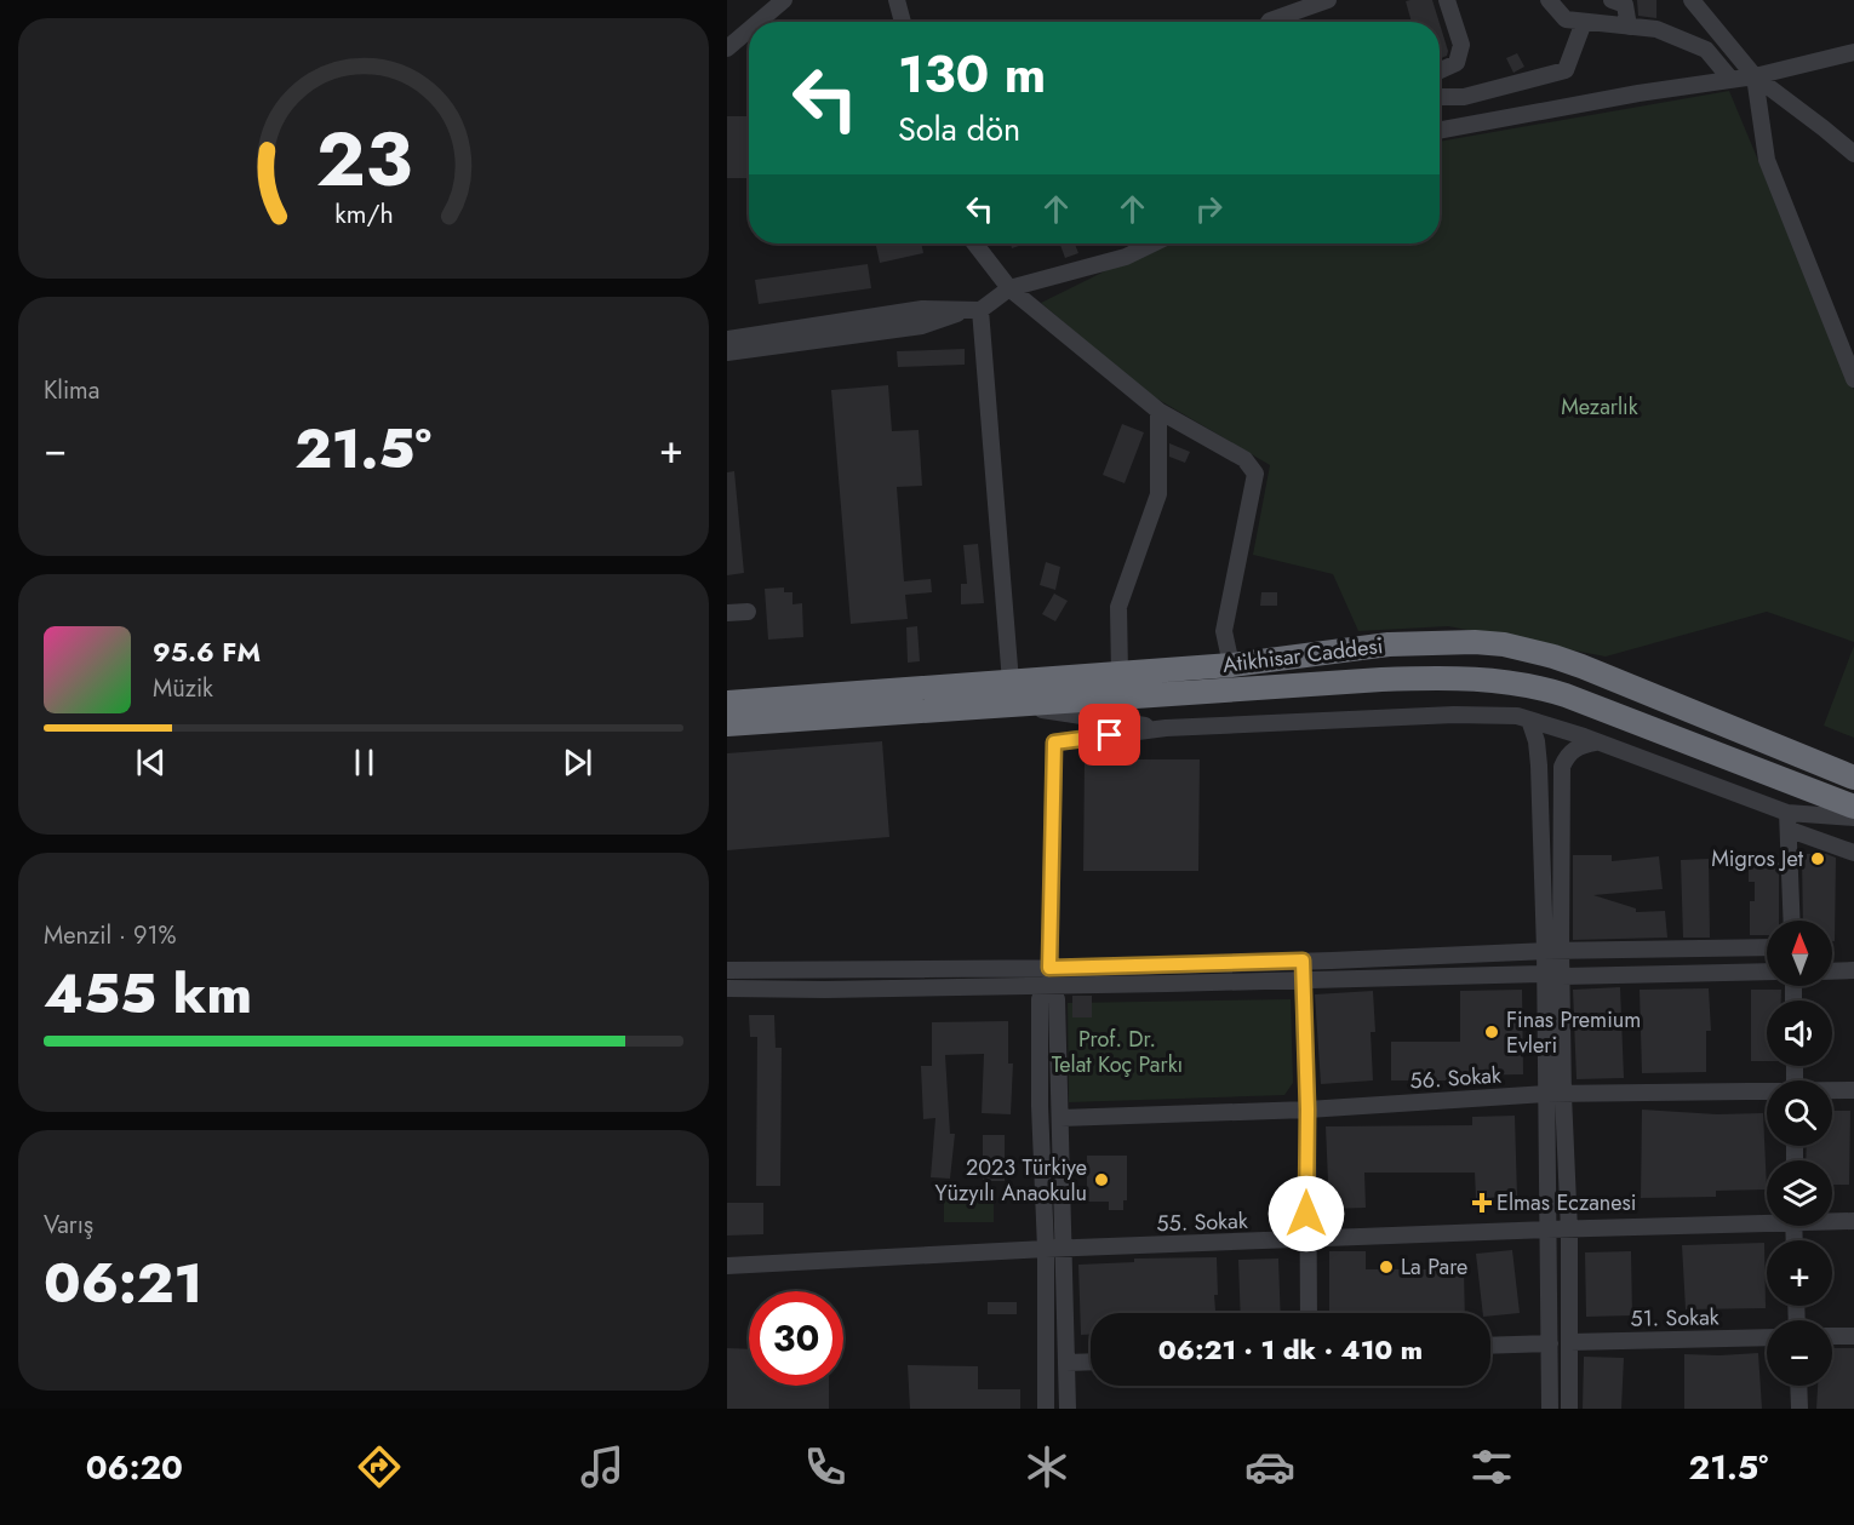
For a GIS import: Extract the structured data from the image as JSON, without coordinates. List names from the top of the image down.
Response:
{
  "streets": {
    "highway": ["Atikhisar Caddesi"],
    "street": ["56. Sokak", "55. Sokak", "51. Sokak"]
  },
  "parks": ["Mezarlık", "Prof. Dr. Telat Koç Parkı"],
  "places": {
    "other": [
      "Migros Jet",
      "Finas Premium Evleri",
      "2023 Türkiye Yüzyılı Anaokulu",
      "La Pare"
    ],
    "health": ["Elmas Eczanesi"]
  },
  "north": "top",
  "page": {
    "turn": ["130 m", "Sola dön"],
    "tile": [
      "Klima",
      ["Menzil · 91%", "455 km"],
      ["Varış", "06:21"]
    ],
    "heat": ["−", "21.5°", "+"],
    "song": ["95.6 FM", "Müzik"],
    "map_buttons": ["+", "−"],
    "limit": "30",
    "trip": "06:21 · 1 dk · 410 m",
    "tabs": ["06:20", "21.5°"],
    "gauge": ["23", "km/h"]
  }
}
